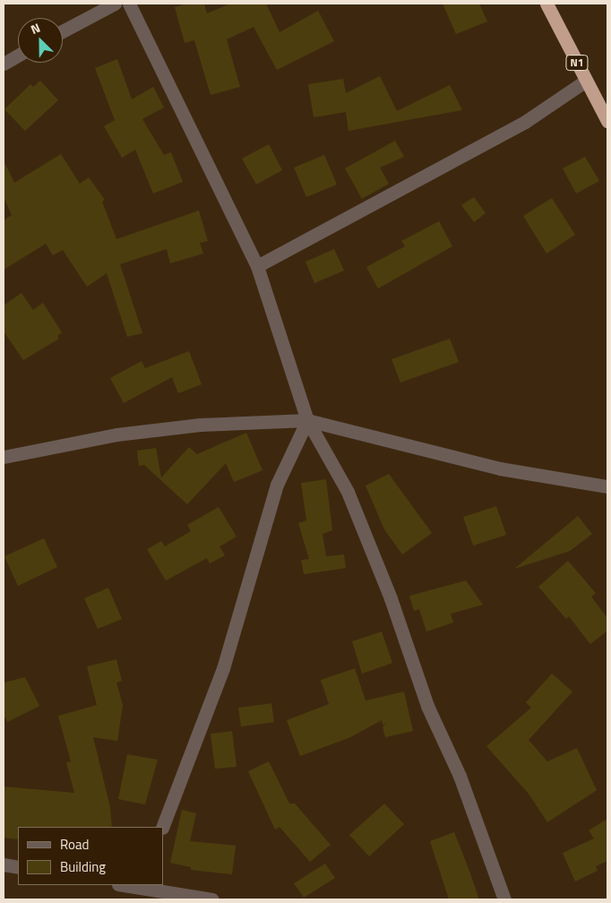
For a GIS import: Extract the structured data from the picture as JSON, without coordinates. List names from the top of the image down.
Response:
{
  "streets": {
    "highway": ["N1"]
  },
  "legend": ["Road", "Building"],
  "north": "top left"
}
